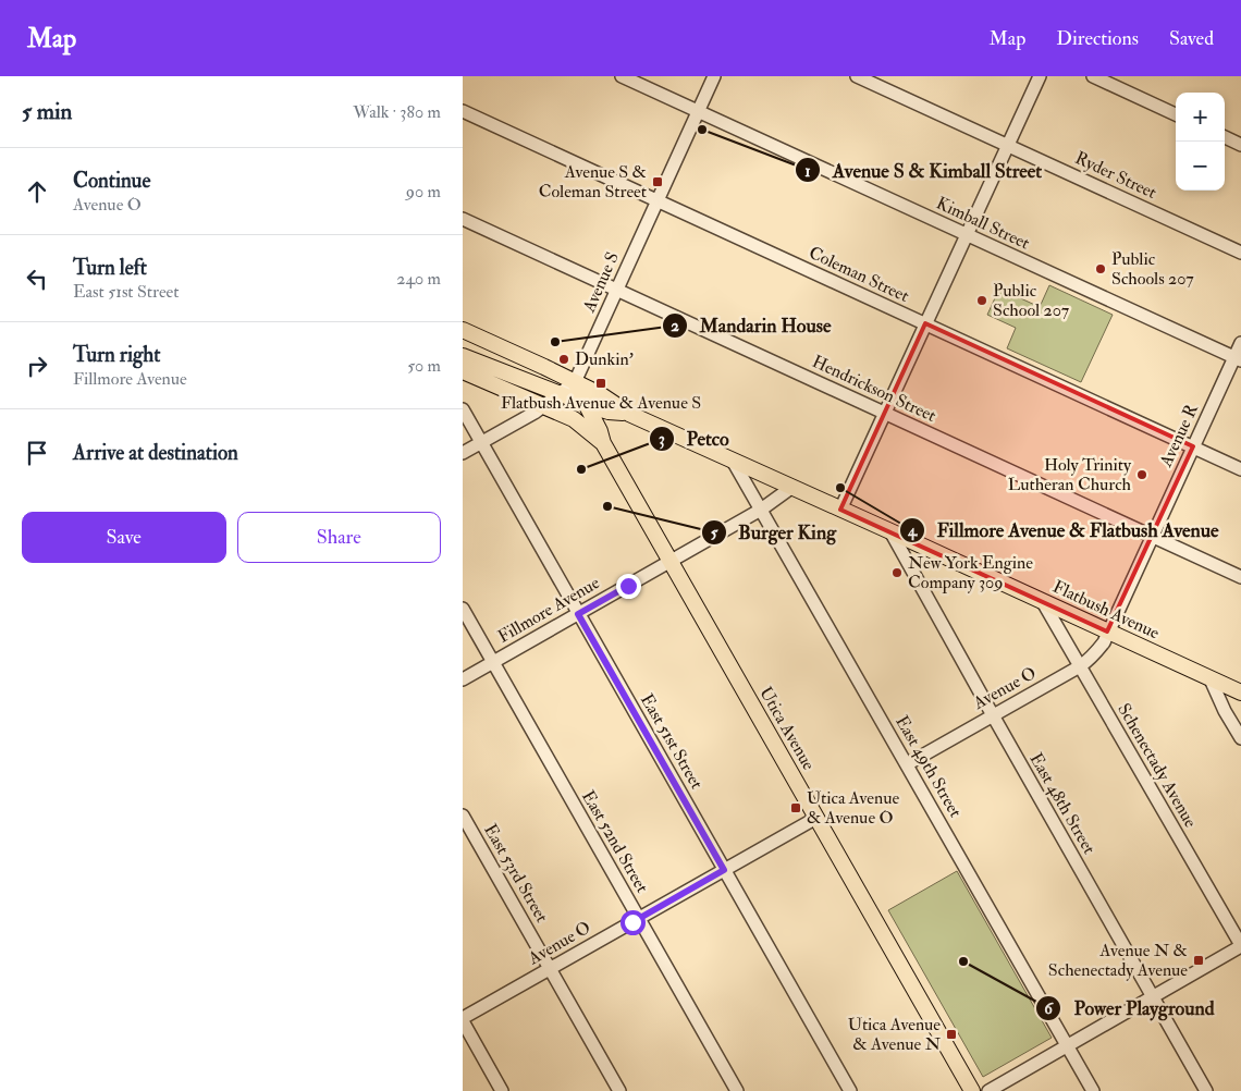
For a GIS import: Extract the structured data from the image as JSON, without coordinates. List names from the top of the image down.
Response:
{
  "streets": {
    "main road": ["Flatbush Avenue", "Utica Avenue"],
    "street": [
      "Ryder Street",
      "Kimball Street",
      "Coleman Street",
      "Avenue S",
      "Hendrickson Street",
      "Avenue R",
      "Fillmore Avenue",
      "Avenue O",
      "East 51st Street",
      "Schenectady Avenue",
      "East 49th Street",
      "East 48th Street",
      "East 52nd Street",
      "East 53rd Street"
    ]
  },
  "crossings": [
    ["Kimball Street", "Avenue S"],
    ["Kimball Street", "Avenue R"],
    ["Coleman Street", "Avenue S"],
    ["Coleman Street", "Avenue R"],
    ["Avenue S", "Hendrickson Street"],
    ["Avenue S", "Flatbush Avenue"],
    ["Avenue S", "Utica Avenue"],
    ["Avenue S", "East 51st Street"],
    ["Hendrickson Street", "Avenue R"],
    ["Avenue R", "Flatbush Avenue"],
    ["Avenue R", "Avenue O"],
    ["Fillmore Avenue", "Flatbush Avenue"],
    ["Fillmore Avenue", "Utica Avenue"],
    ["Fillmore Avenue", "East 51st Street"],
    ["Fillmore Avenue", "East 49th Street"],
    ["Fillmore Avenue", "East 52nd Street"],
    ["Flatbush Avenue", "Avenue O"],
    ["Flatbush Avenue", "Utica Avenue"],
    ["Flatbush Avenue", "Schenectady Avenue"],
    ["Flatbush Avenue", "East 49th Street"],
    ["Flatbush Avenue", "East 48th Street"],
    ["Avenue O", "Utica Avenue"],
    ["Avenue O", "East 51st Street"],
    ["Avenue O", "Schenectady Avenue"],
    ["Avenue O", "East 49th Street"],
    ["Avenue O", "East 48th Street"],
    ["Avenue O", "East 52nd Street"],
    ["Avenue O", "East 53rd Street"]
  ],
  "places": {
    "other": [
      "Avenue S & Kimball Street",
      "Public Schools 207",
      "Public School 207",
      "Mandarin House",
      "Dunkin'",
      "Petco",
      "Holy Trinity Lutheran Church",
      "Fillmore Avenue & Flatbush Avenue",
      "Burger King",
      "New York Engine Company 309",
      "Power Playground"
    ],
    "transit": [
      "Avenue S & Coleman Street",
      "Flatbush Avenue & Avenue S",
      "Utica Avenue & Avenue O",
      "Avenue N & Schenectady Avenue",
      "Utica Avenue & Avenue N"
    ]
  },
  "page": {
    "header": "Map",
    "nav": ["Map", "Directions", "Saved"],
    "heading": ["5 min", "Walk · 380 m"],
    "map_buttons": ["+", "−"],
    "list": [
      ["Continue", "Avenue O", "90 m"],
      ["Turn left", "East 51st Street", "240 m"],
      ["Turn right", "Fillmore Avenue", "50 m"],
      "Arrive at destination"
    ],
    "buttons": ["Save", "Share"]
  }
}
